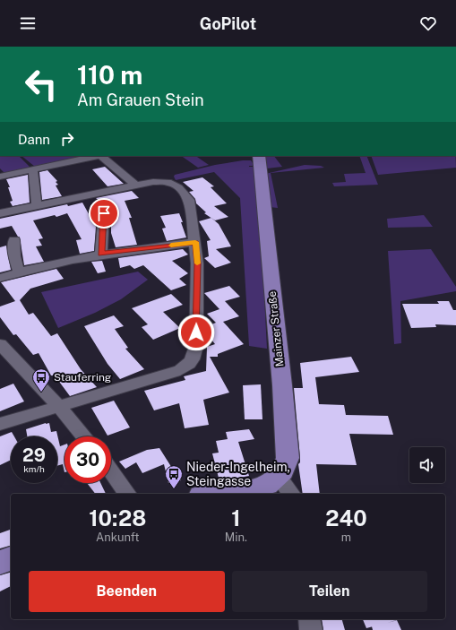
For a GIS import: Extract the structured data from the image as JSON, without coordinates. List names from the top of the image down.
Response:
{
  "streets": {
    "main road": ["Mainzer Straße"]
  },
  "places": {
    "bus stop": ["Stauferring", "Nieder-Ingelheim, Steingasse"]
  },
  "page": {
    "header": "GoPilot",
    "turn": ["110 m", "Am Grauen Stein"],
    "then": "Dann",
    "speed": "29 km/h",
    "limit": "30",
    "eta": [
      "10:28",
      "Ankunft",
      "1",
      "Min.",
      "240",
      "m"
    ],
    "buttons": ["Beenden", "Teilen"]
  }
}
